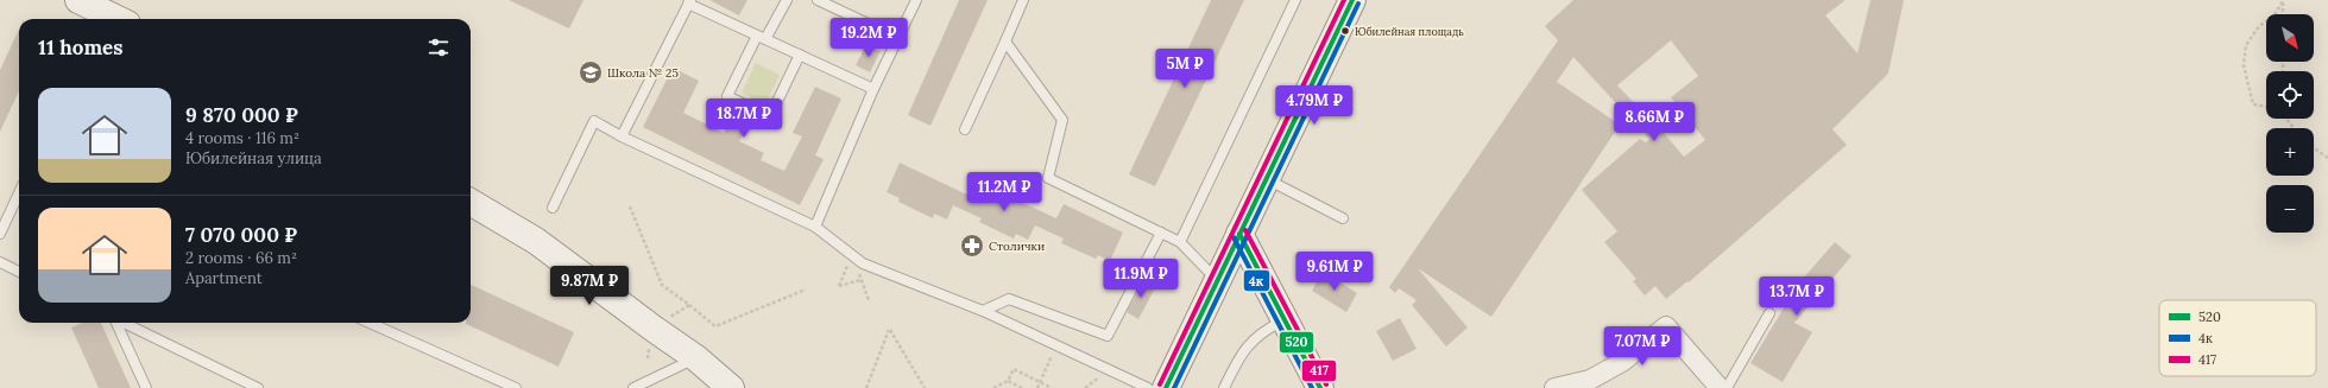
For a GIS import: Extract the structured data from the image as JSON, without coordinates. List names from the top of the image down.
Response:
{
  "places": {
    "other": ["Юбилейная площадь"],
    "school or university": ["Школа № 25"],
    "pharmacy": ["Столички"]
  },
  "lines": ["transit line 520", "transit line 417", "transit line 4к"],
  "legend": ["520", "4к", "417"],
  "north": "bottom right",
  "page": {
    "map_buttons": ["+", "−"],
    "price": [
      "19.2M ₽",
      "5M ₽",
      "4.79M ₽",
      "18.7M ₽",
      "8.66M ₽",
      "11.2M ₽",
      "9.61M ₽",
      "11.9M ₽",
      "9.87M ₽",
      "13.7M ₽",
      "7.07M ₽"
    ],
    "heading": "11 homes",
    "list": [
      {
        "name": "9 870 000 ₽",
        "note": "4 rooms · 116 m² · Юбилейная улица"
      },
      {
        "name": "7 070 000 ₽",
        "note": "2 rooms · 66 m² · Apartment"
      }
    ]
  }
}
